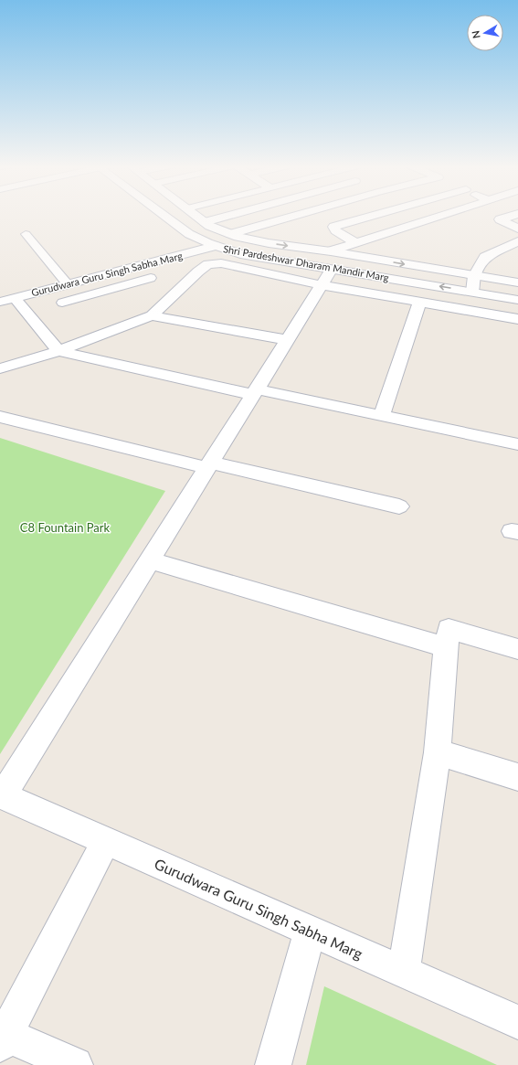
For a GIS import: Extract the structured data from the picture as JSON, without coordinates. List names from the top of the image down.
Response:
{
  "streets": {
    "street": ["Shri Pardeshwar Dharam Mandir Marg", "Gurudwara Guru Singh Sabha Marg"]
  },
  "crossings": [
    ["Shri Pardeshwar Dharam Mandir Marg", "Gurudwara Guru Singh Sabha Marg"]
  ],
  "parks": ["C8 Fountain Park"],
  "north": "left"
}
